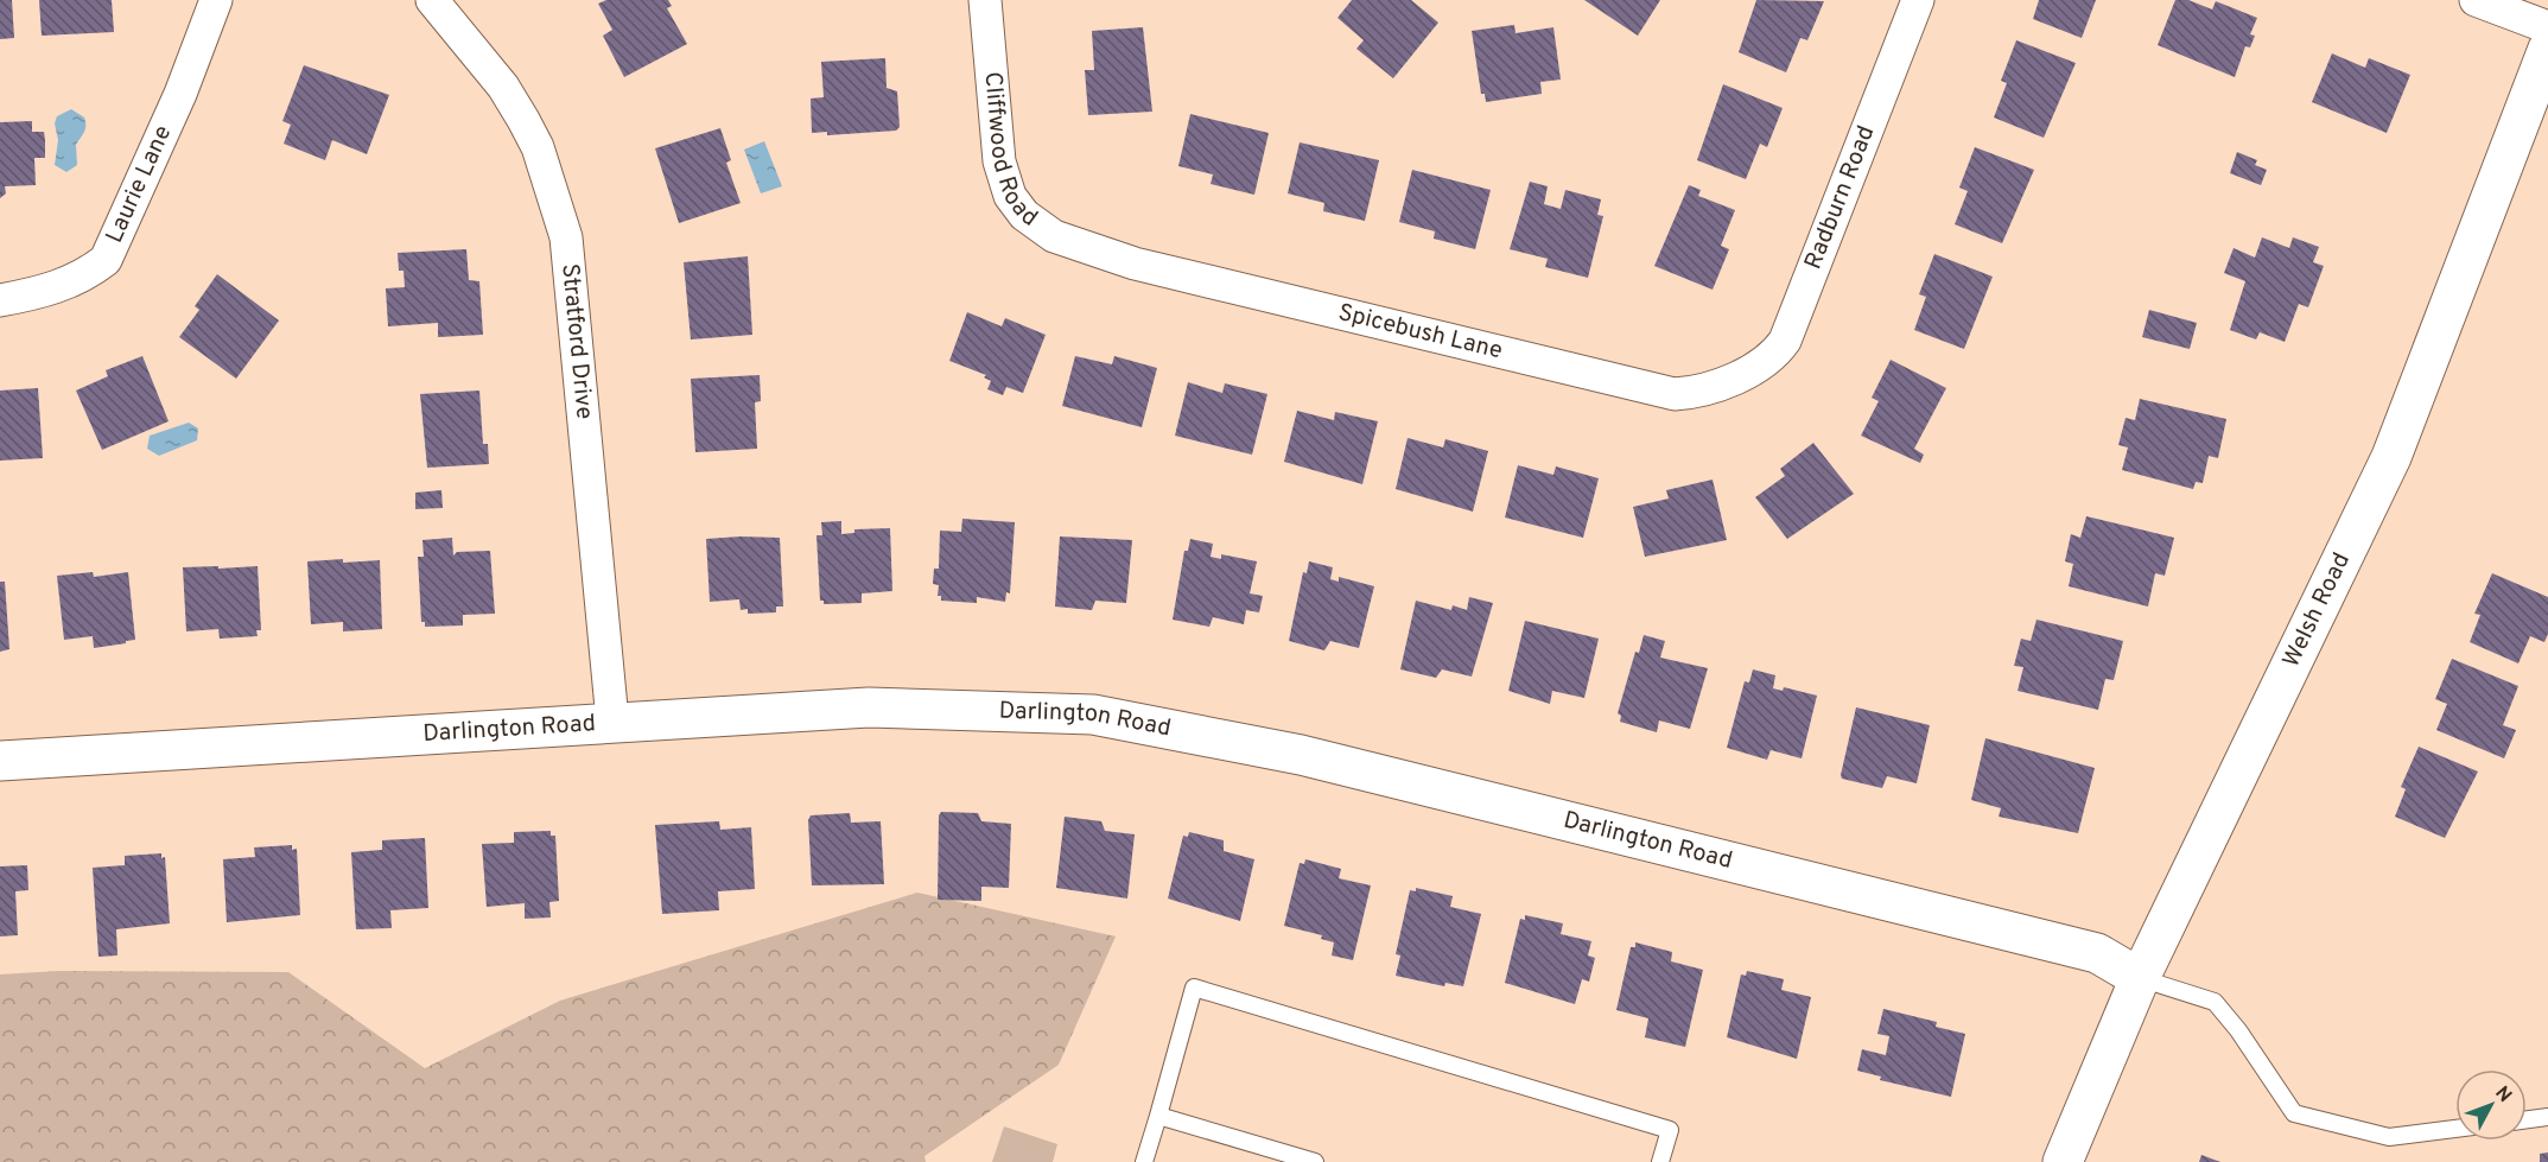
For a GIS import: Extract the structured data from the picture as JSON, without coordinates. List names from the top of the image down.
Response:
{
  "streets": {
    "street": [
      "Cliffwood Road",
      "Laurie Lane",
      "Radburn Road",
      "Spicebush Lane",
      "Stratford Drive",
      "Welsh Road",
      "Darlington Road"
    ]
  },
  "crossings": [
    ["Cliffwood Road", "Spicebush Lane"],
    ["Radburn Road", "Spicebush Lane"],
    ["Stratford Drive", "Darlington Road"],
    ["Welsh Road", "Darlington Road"]
  ],
  "north": "top right"
}
